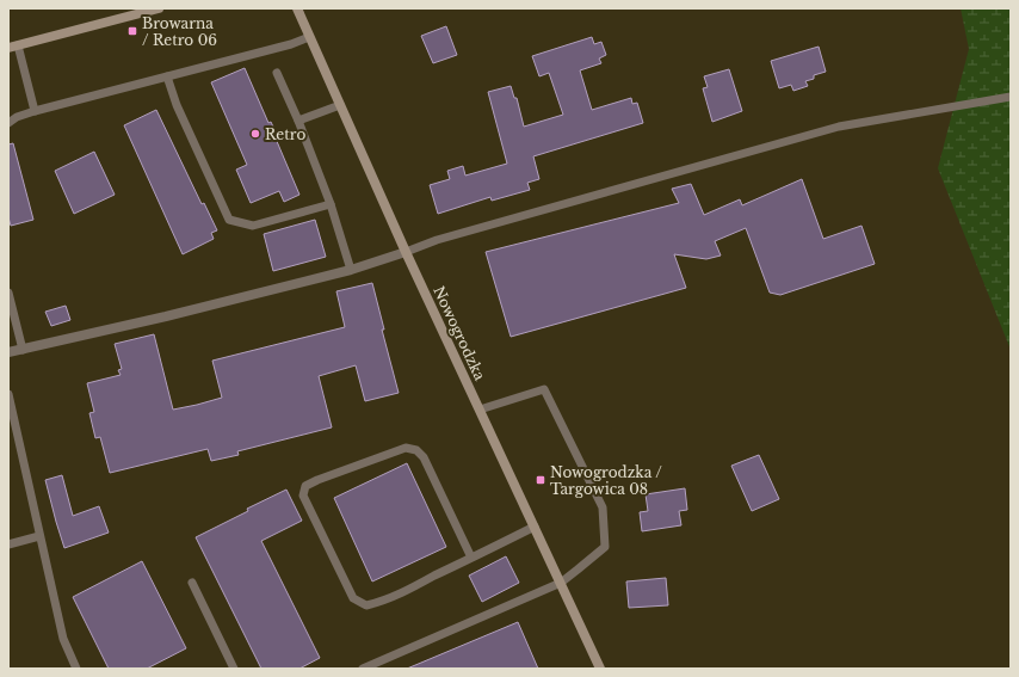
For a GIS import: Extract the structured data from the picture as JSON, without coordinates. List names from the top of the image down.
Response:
{
  "streets": {
    "main road": ["Nowogrodzka"]
  },
  "places": {
    "transit": ["Browarna / Retro 06", "Nowogrodzka / Targowica 08"],
    "other": ["Retro"]
  }
}
